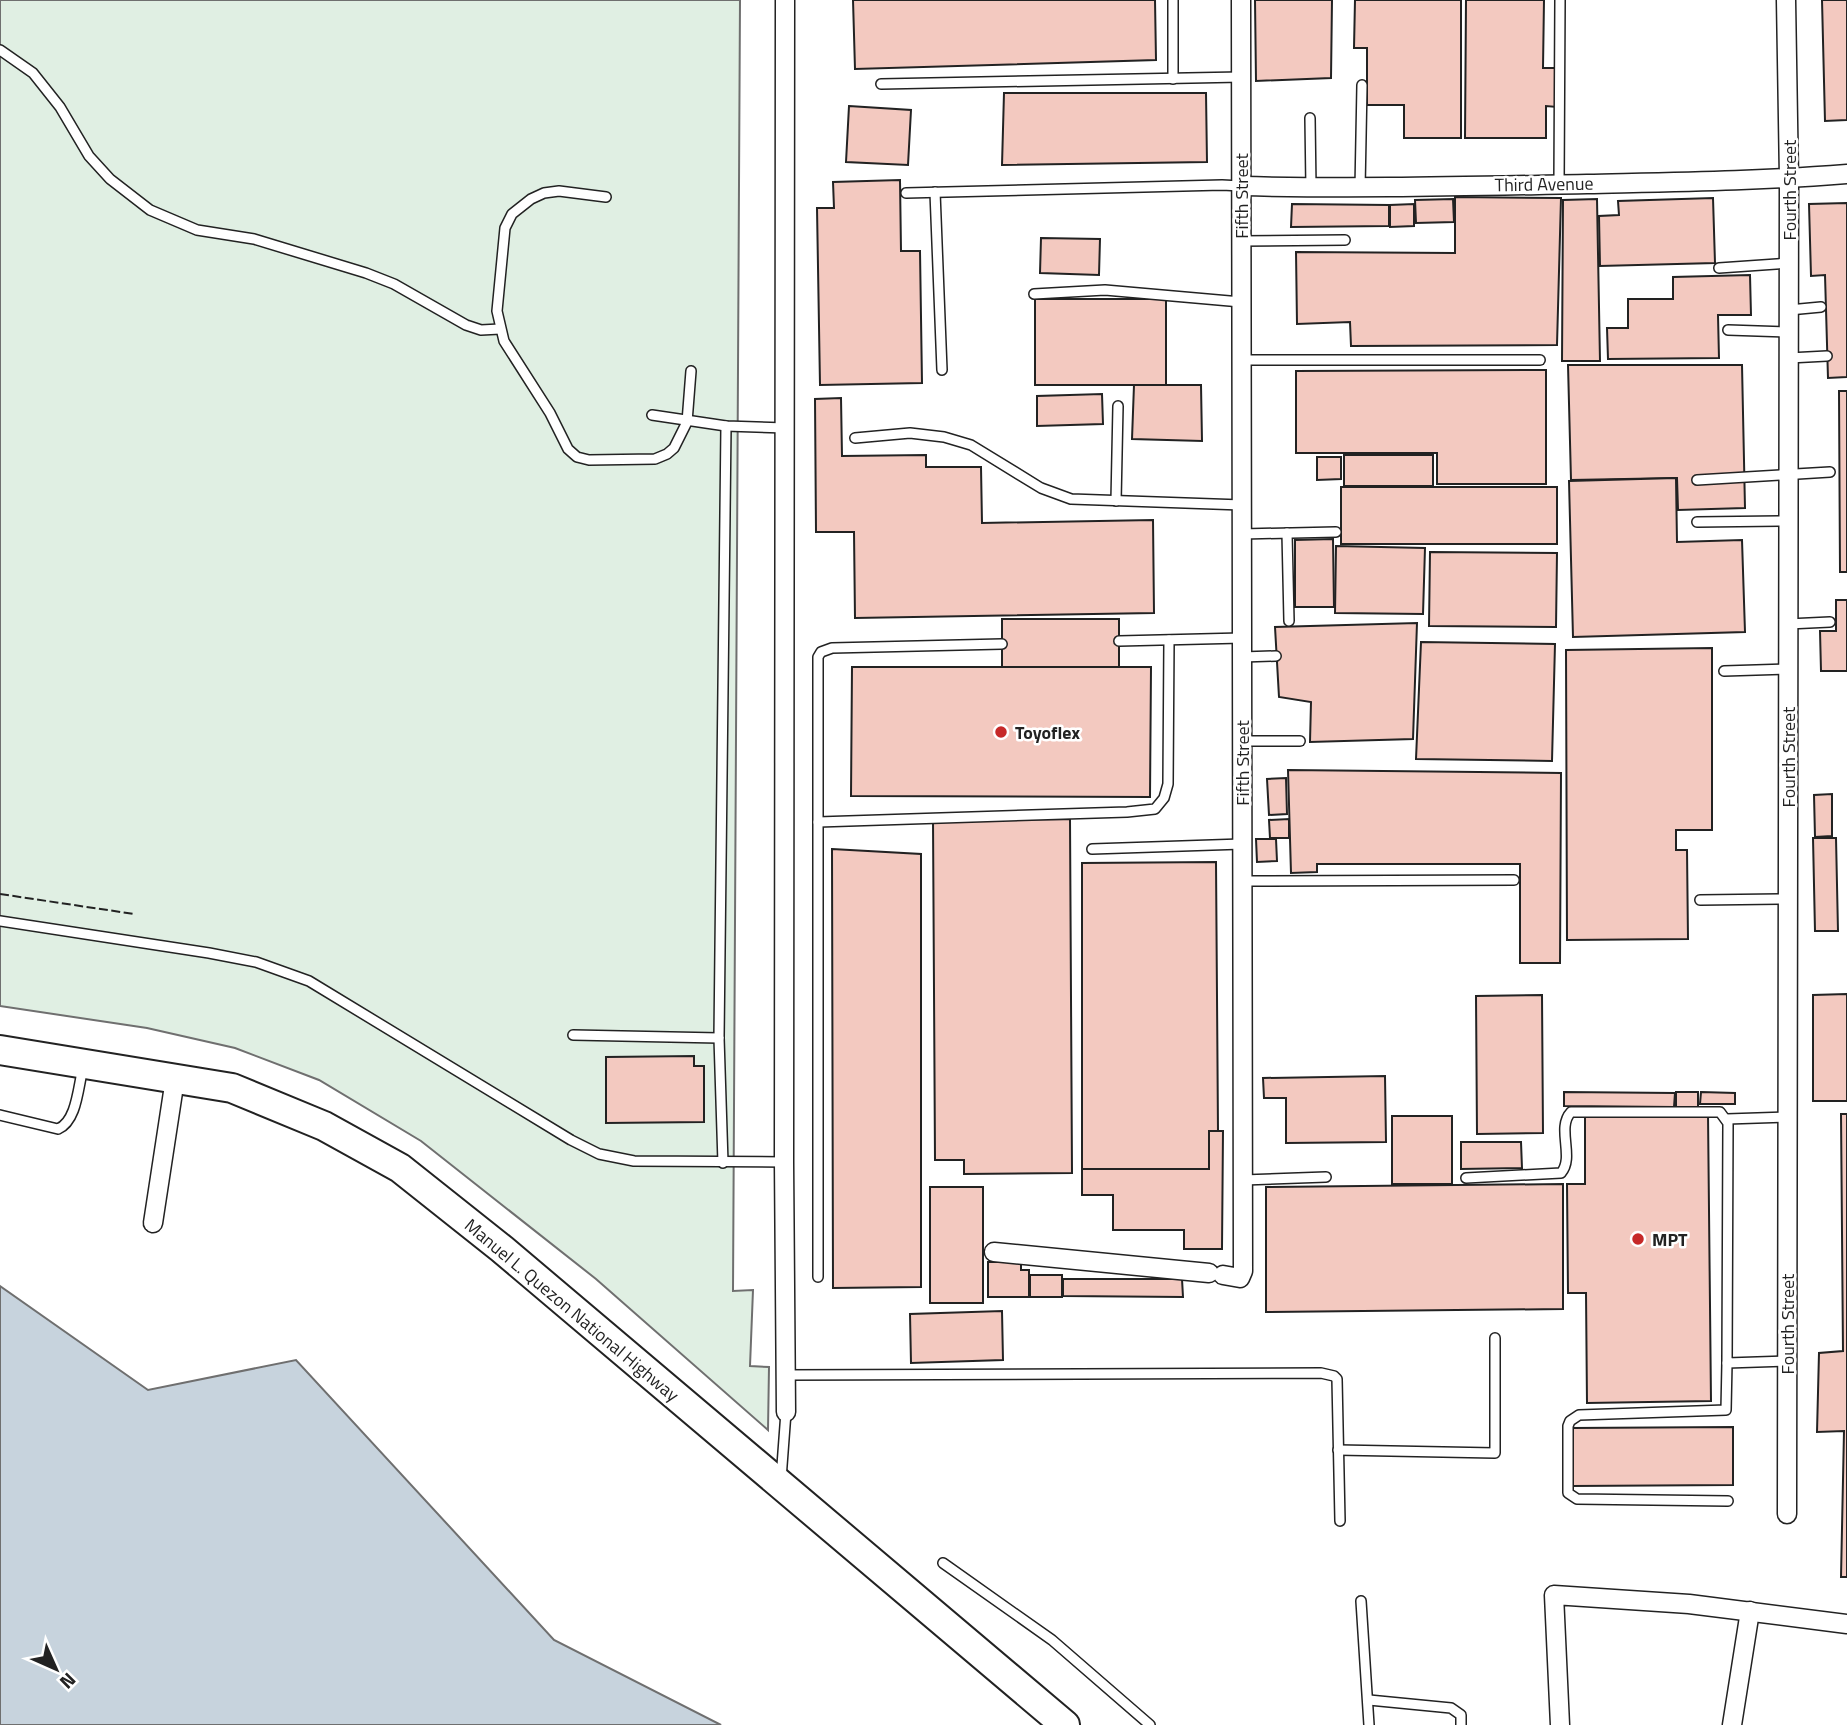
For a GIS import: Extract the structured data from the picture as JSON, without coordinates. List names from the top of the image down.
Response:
{
  "streets": {
    "main road": ["Manuel L. Quezon National Highway"],
    "street": ["Third Avenue", "Fourth Street", "Fifth Street"]
  },
  "crossings": [
    ["Third Avenue", "Fourth Street"],
    ["Third Avenue", "Fifth Street"]
  ],
  "places": ["Toyoflex", "MPT"],
  "north": "bottom right"
}
